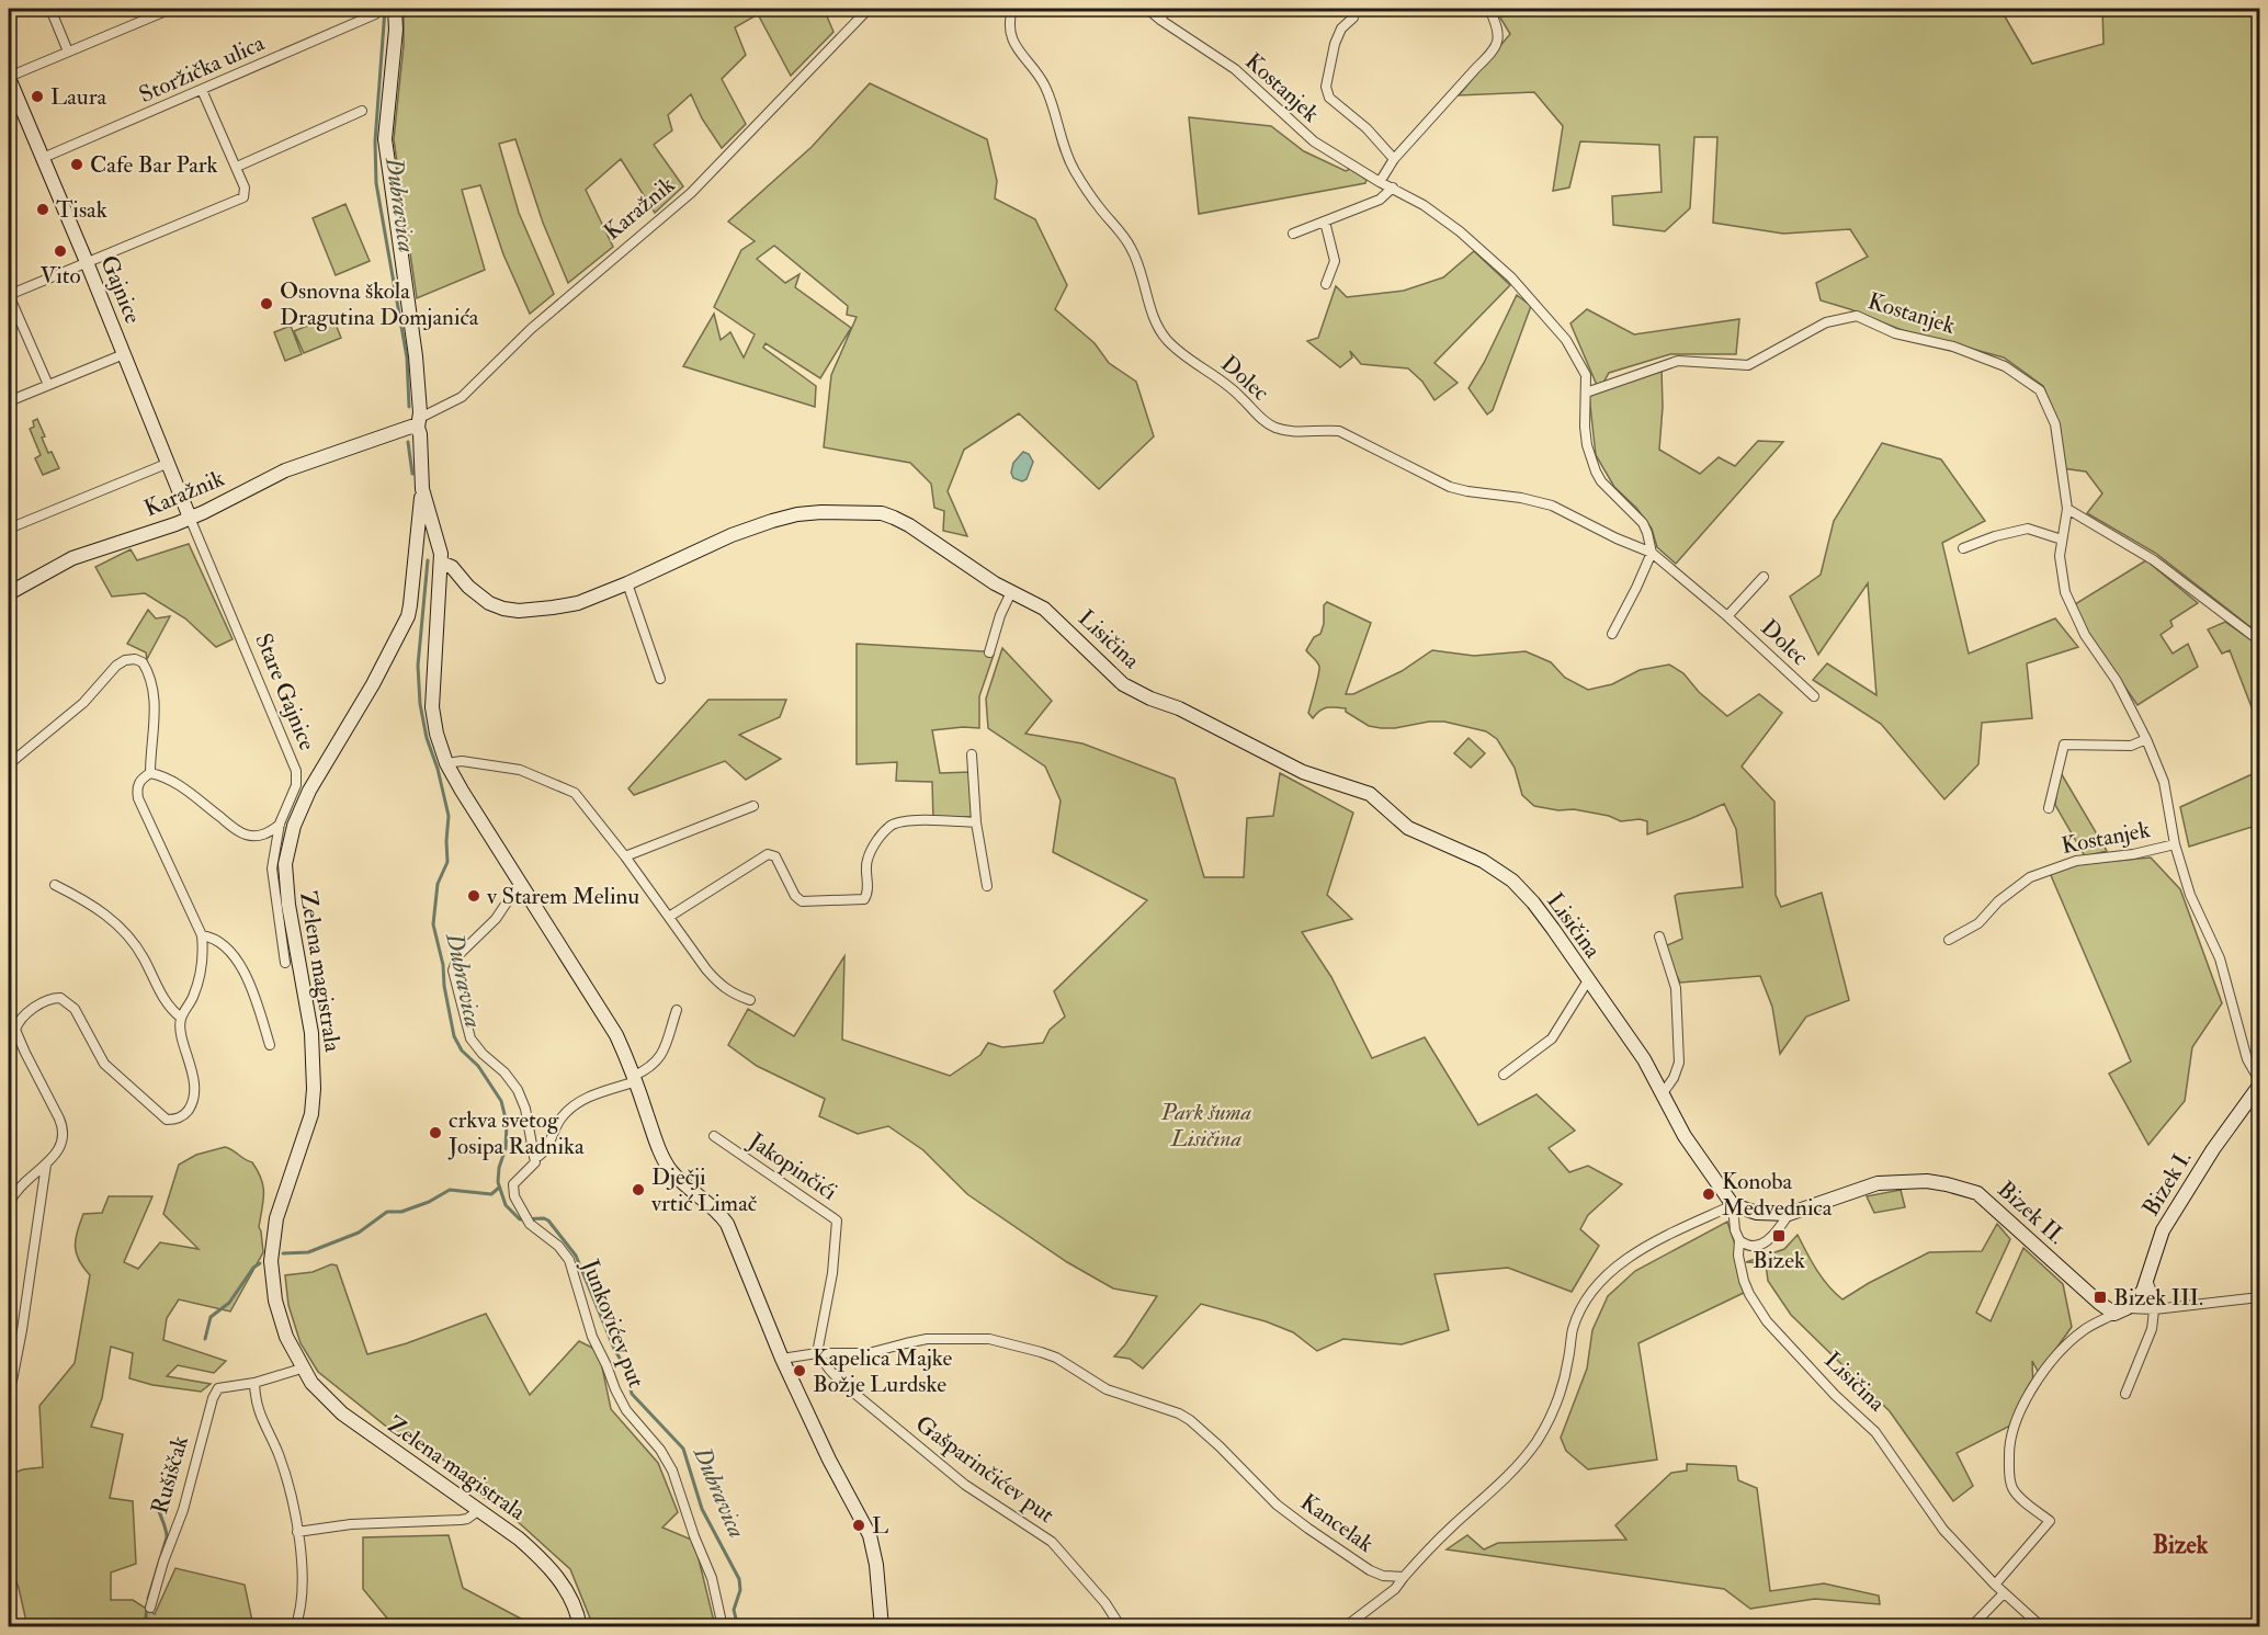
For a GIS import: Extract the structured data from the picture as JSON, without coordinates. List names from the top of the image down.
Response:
{
  "streets": {
    "street": [
      "Storžička ulica",
      "Kostanjek",
      "Karažnik",
      "Gajnice",
      "Dolec",
      "Lisičina",
      "Stare Gajnice",
      "Zelena magistrala",
      "Jakopinčići",
      "Bizek I.",
      "Bizek II.",
      "Junkovićev put",
      "Gašparinčićev put",
      "Rušiščak",
      "Kancelak"
    ]
  },
  "crossings": [
    ["Storžička ulica", "Gajnice"],
    ["Kostanjek", "Dolec"],
    ["Karažnik", "Gajnice"],
    ["Karažnik", "Stare Gajnice"],
    ["Gajnice", "Stare Gajnice"],
    ["Lisičina", "Bizek II."],
    ["Zelena magistrala", "Rušiščak"],
    ["Jakopinčići", "Gašparinčićev put"],
    ["Jakopinčići", "Kancelak"],
    ["Bizek I.", "Bizek II."],
    ["Gašparinčićev put", "Kancelak"]
  ],
  "districts": ["Bizek"],
  "water": ["Dubravica"],
  "parks": ["Park šuma Lisičina"],
  "places": {
    "other": [
      "Laura",
      "Cafe Bar Park",
      "Tisak",
      "Vito",
      "Osnovna škola Dragutina Domjanića",
      "v Starem Melinu",
      "crkva svetog Josipa Radnika",
      "Dječji vrtić Limač",
      "Konoba Medvednica",
      "Kapelica Majke Božje Lurdske",
      "L"
    ],
    "transit": ["Bizek", "Bizek III."]
  }
}
